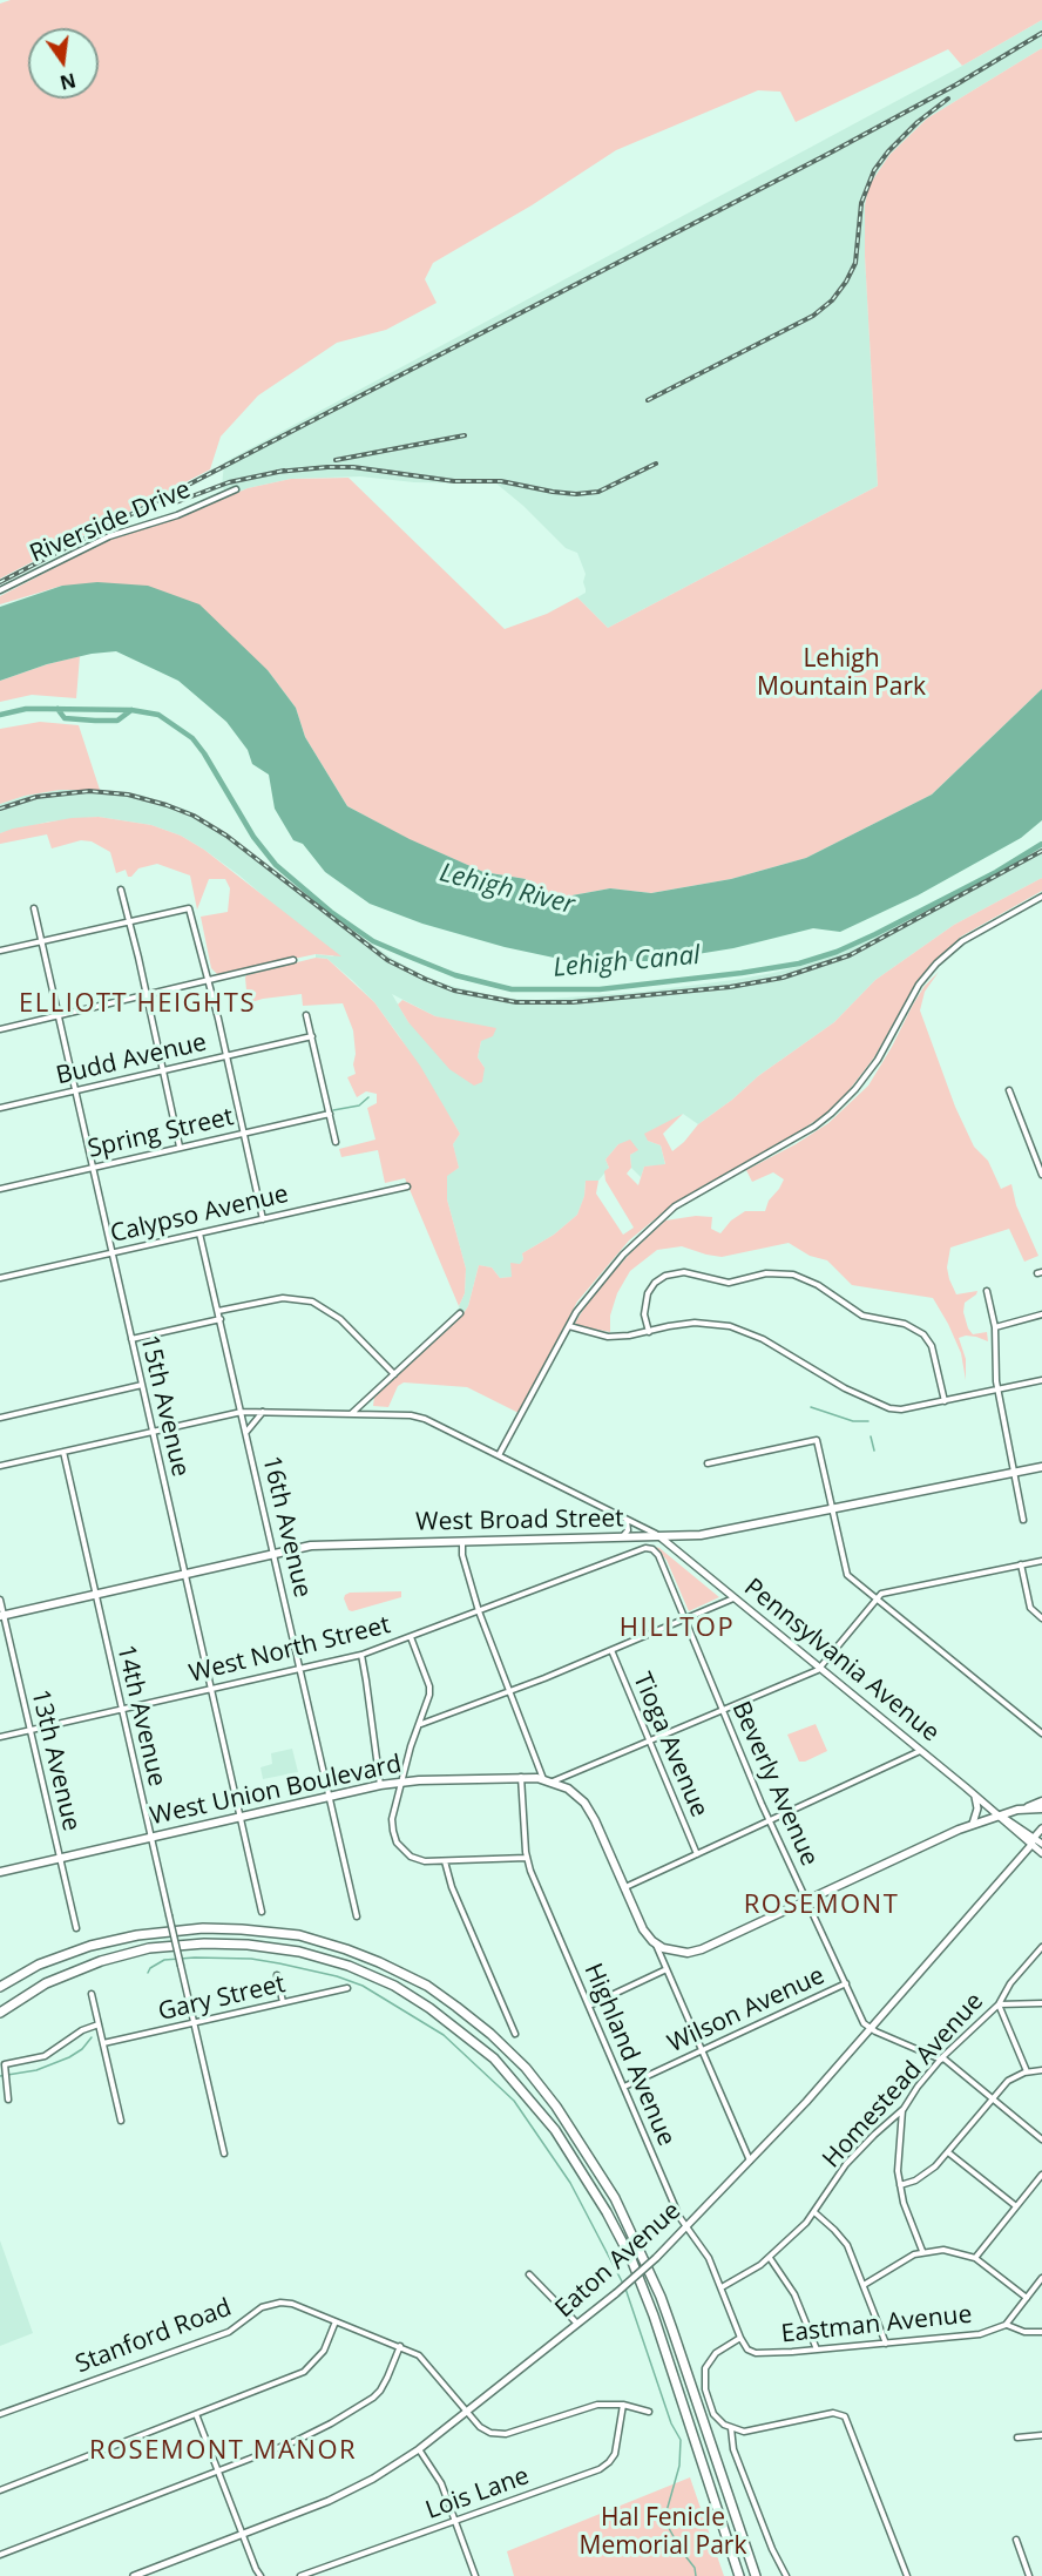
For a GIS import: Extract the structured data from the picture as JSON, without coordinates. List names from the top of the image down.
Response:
{
  "streets": {
    "main road": ["West Broad Street", "West Union Boulevard"],
    "street": [
      "Riverside Drive",
      "Budd Avenue",
      "Spring Street",
      "Calypso Avenue",
      "15th Avenue",
      "16th Avenue",
      "West North Street",
      "Pennsylvania Avenue",
      "14th Avenue",
      "Tioga Avenue",
      "13th Avenue",
      "Beverly Avenue",
      "Gary Street",
      "Wilson Avenue",
      "Highland Avenue",
      "Homestead Avenue",
      "Eaton Avenue",
      "Eastman Avenue",
      "Stanford Road",
      "Lois Lane"
    ]
  },
  "crossings": [
    ["Budd Avenue", "15th Avenue"],
    ["Spring Street", "15th Avenue"],
    ["Calypso Avenue", "15th Avenue"],
    ["Calypso Avenue", "16th Avenue"],
    ["15th Avenue", "West Broad Street"],
    ["15th Avenue", "West North Street"],
    ["15th Avenue", "West Union Boulevard"],
    ["West Broad Street", "16th Avenue"],
    ["West Broad Street", "Pennsylvania Avenue"],
    ["West Broad Street", "14th Avenue"],
    ["West Broad Street", "13th Avenue"],
    ["16th Avenue", "West North Street"],
    ["16th Avenue", "West Union Boulevard"],
    ["West North Street", "14th Avenue"],
    ["West North Street", "13th Avenue"],
    ["West North Street", "Beverly Avenue"],
    ["Pennsylvania Avenue", "Eaton Avenue"],
    ["14th Avenue", "West Union Boulevard"],
    ["14th Avenue", "Gary Street"],
    ["13th Avenue", "West Union Boulevard"],
    ["Beverly Avenue", "Wilson Avenue"],
    ["Beverly Avenue", "Eaton Avenue"],
    ["West Union Boulevard", "Highland Avenue"],
    ["Wilson Avenue", "Highland Avenue"],
    ["Highland Avenue", "Homestead Avenue"],
    ["Highland Avenue", "Eaton Avenue"],
    ["Highland Avenue", "Eastman Avenue"],
    ["Eaton Avenue", "Stanford Road"],
    ["Stanford Road", "Lois Lane"]
  ],
  "districts": [
    "ELLIOTT HEIGHTS",
    "HILLTOP",
    "ROSEMONT",
    "ROSEMONT MANOR"
  ],
  "water": ["Lehigh River", "Lehigh Canal"],
  "parks": ["Lehigh Mountain Park", "Hal Fenicle Memorial Park"],
  "north": "bottom"
}
